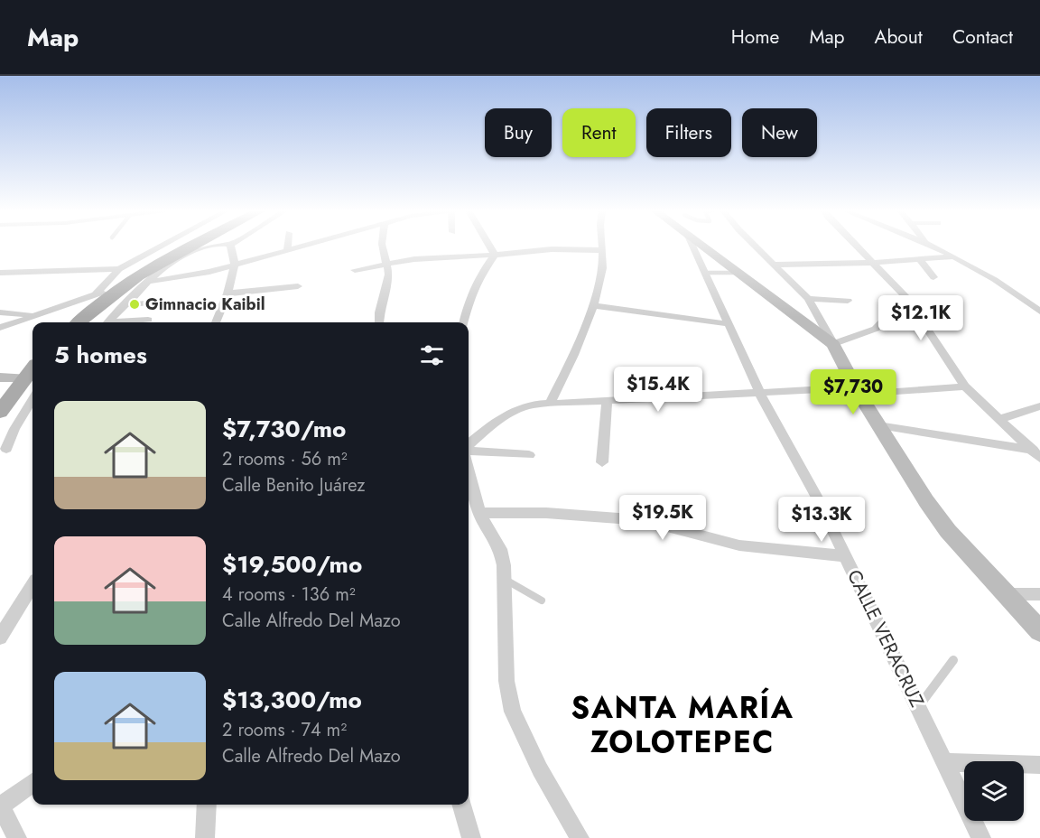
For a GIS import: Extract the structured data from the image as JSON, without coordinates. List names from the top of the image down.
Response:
{
  "streets": {
    "street": ["CALLE VERACRUZ"]
  },
  "districts": ["SANTA MARÍA ZOLOTEPEC"],
  "places": ["Gimnacio Kaibil"],
  "page": {
    "header": "Map",
    "nav": [
      "Home",
      "Map",
      "About",
      "Contact"
    ],
    "chip": [
      "Buy",
      "Rent",
      "Filters",
      "New"
    ],
    "price": [
      "$12.1K",
      "$15.4K",
      "$7,730",
      "$19.5K",
      "$13.3K"
    ],
    "heading": "5 homes",
    "list": [
      {
        "name": "$7,730/mo",
        "note": "2 rooms · 56 m² · Calle Benito Juárez"
      },
      {
        "name": "$19,500/mo",
        "note": "4 rooms · 136 m² · Calle Alfredo Del Mazo"
      },
      {
        "name": "$13,300/mo",
        "note": "2 rooms · 74 m² · Calle Alfredo Del Mazo"
      }
    ]
  }
}
